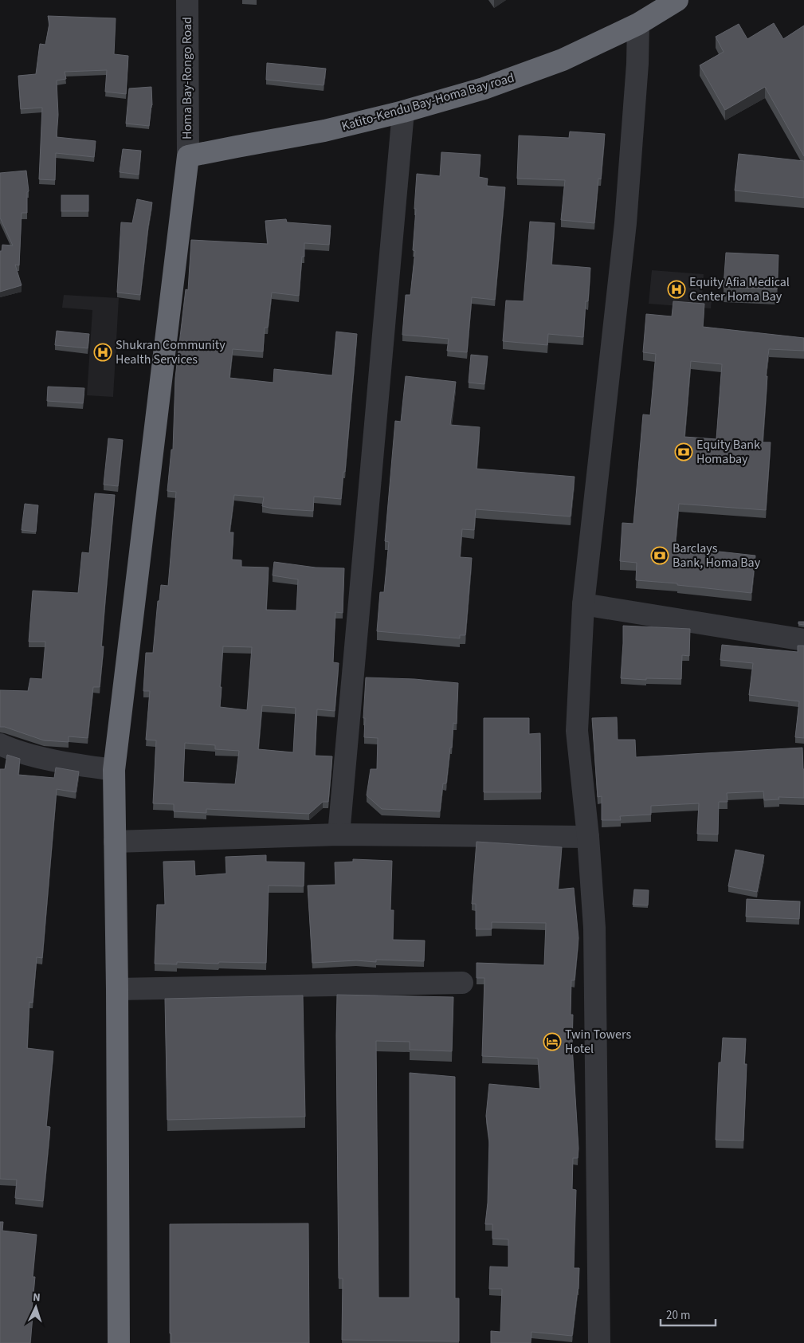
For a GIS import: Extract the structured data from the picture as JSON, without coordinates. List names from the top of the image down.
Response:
{
  "streets": {
    "highway": ["Katito-Kendu Bay-Homa Bay road"],
    "street": ["Homa Bay-Rongo Road"]
  },
  "crossings": [
    ["Homa Bay-Rongo Road", "Katito-Kendu Bay-Homa Bay road"]
  ],
  "places": {
    "hospital": ["Equity Afia Medical Center Homa Bay", "Shukran Community Health Services"],
    "bank": ["Equity Bank Homabay", "Barclays Bank, Homa Bay"],
    "hotel": ["Twin Towers Hotel"]
  },
  "scale_bar": "20 m",
  "north": "top"
}
